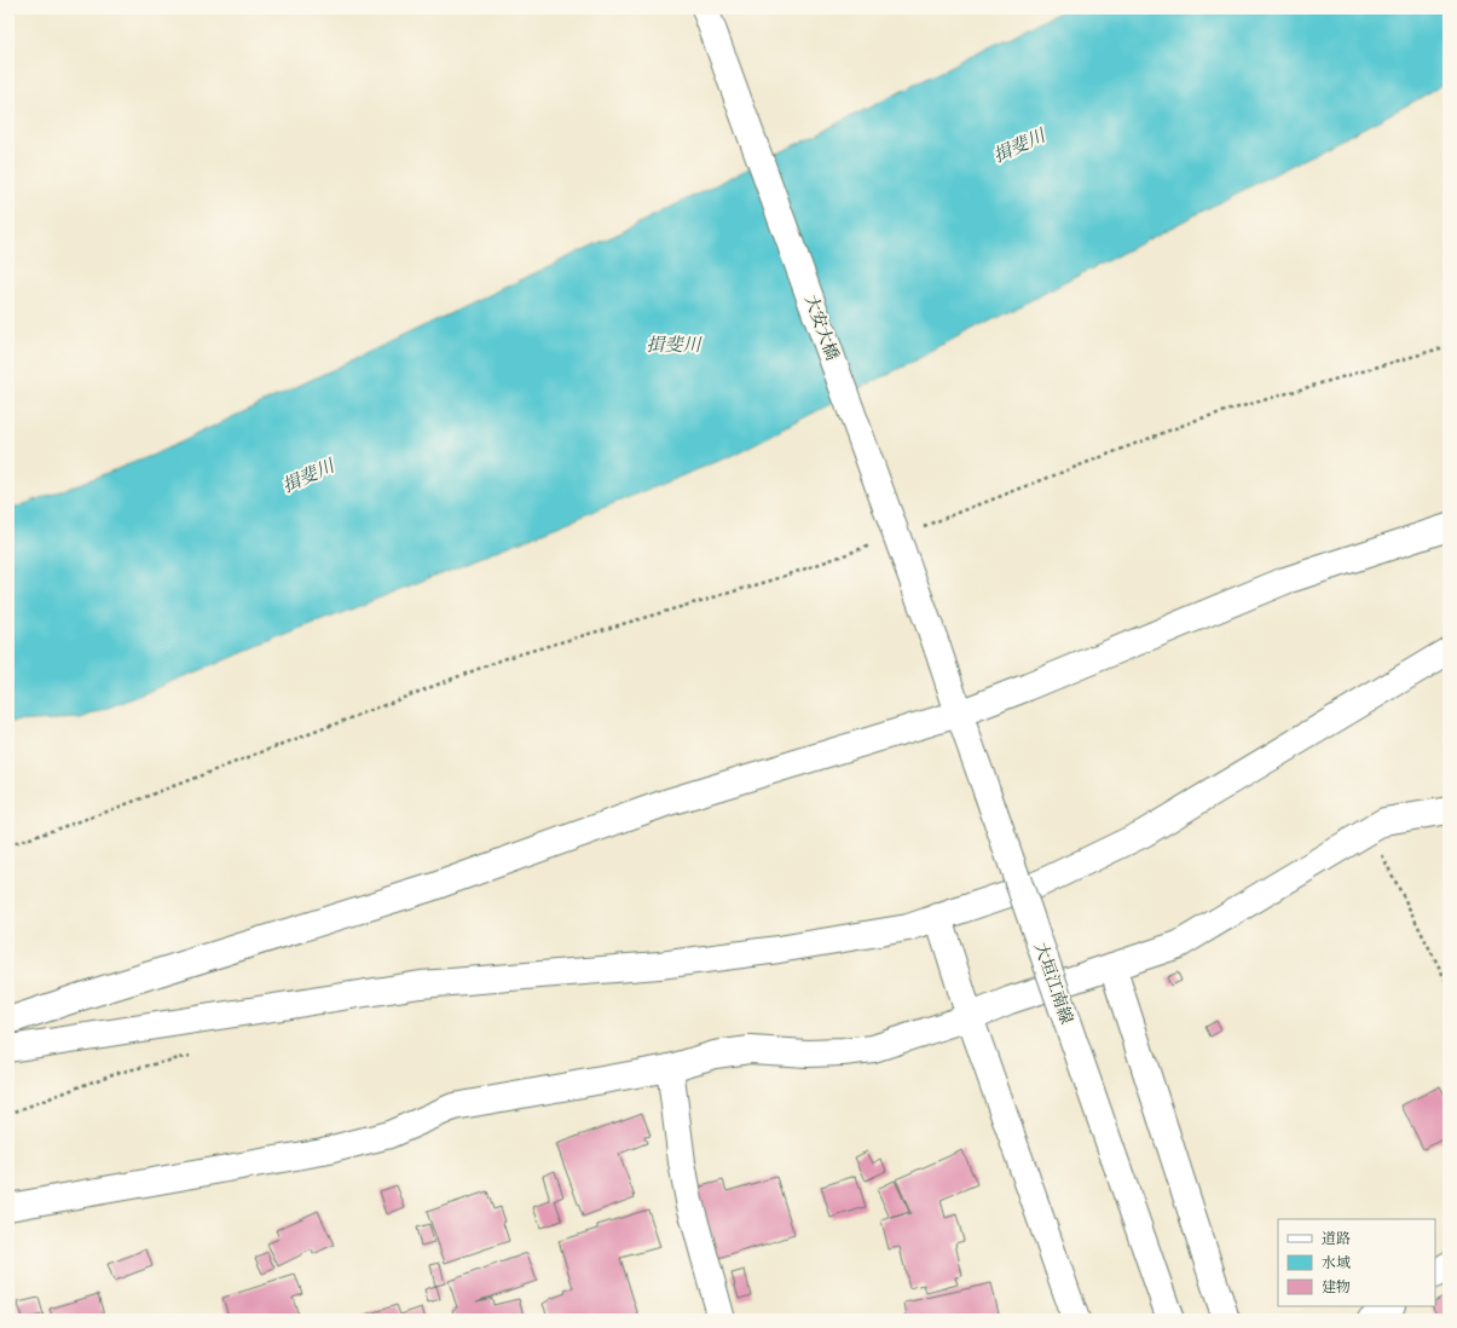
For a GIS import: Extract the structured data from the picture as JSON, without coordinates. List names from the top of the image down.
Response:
{
  "streets": {
    "main road": ["大安大橋", "大垣江南線"]
  },
  "crossings": [
    ["大安大橋", "大垣江南線"]
  ],
  "water": ["揖斐川"],
  "legend": ["道路", "水域", "建物"]
}
